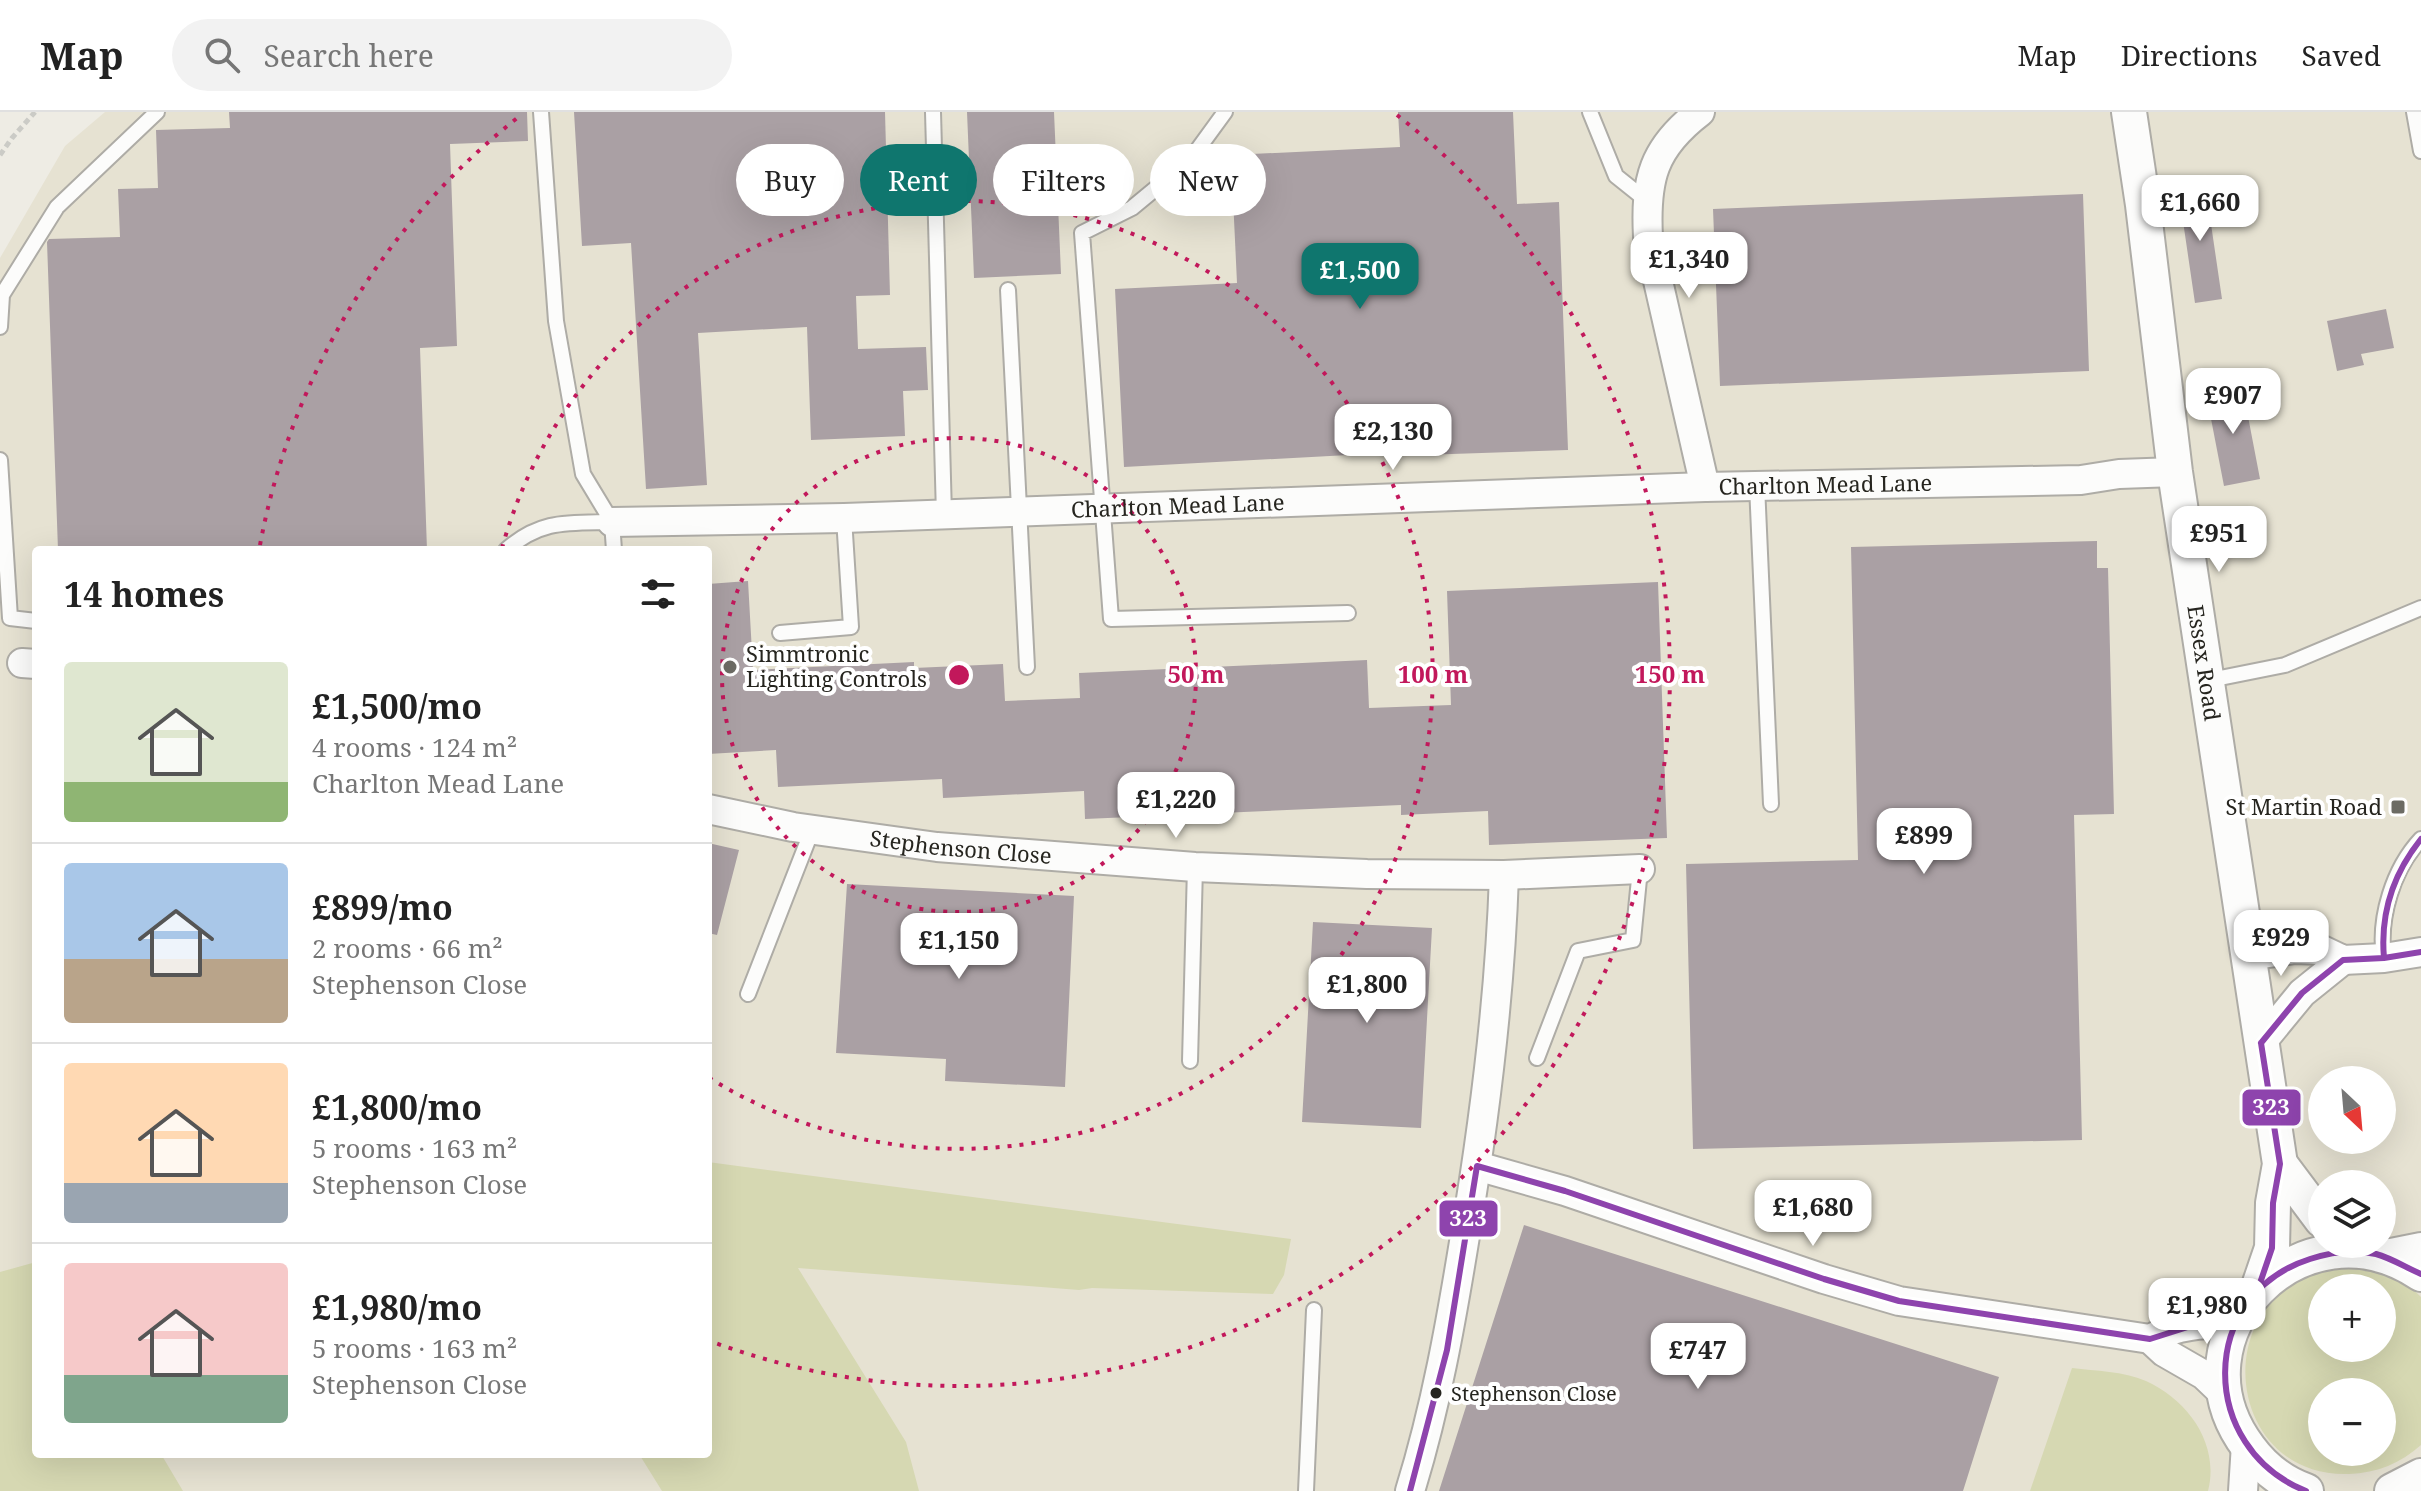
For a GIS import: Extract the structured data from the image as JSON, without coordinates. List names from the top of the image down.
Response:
{
  "streets": {
    "street": ["Charlton Mead Lane", "Essex Road", "Stephenson Close"]
  },
  "crossings": [
    ["Charlton Mead Lane", "Essex Road"]
  ],
  "places": {
    "other": ["Simmtronic Lighting Controls", "Stephenson Close"],
    "transit": ["St Martin Road"]
  },
  "lines": ["transit line 323"],
  "north": "bottom right",
  "page": {
    "header": "Map",
    "search": "Search here",
    "nav": ["Map", "Directions", "Saved"],
    "chip": [
      "Buy",
      "Rent",
      "Filters",
      "New"
    ],
    "price": [
      "£1,660",
      "£1,340",
      "£1,500",
      "£907",
      "£2,130",
      "£951",
      "£1,220",
      "£899",
      "£929",
      "£1,150",
      "£1,800",
      "£1,680",
      "£1,980",
      "£747"
    ],
    "heading": "14 homes",
    "list": [
      {
        "name": "£1,500/mo",
        "note": "4 rooms · 124 m² · Charlton Mead Lane"
      },
      {
        "name": "£899/mo",
        "note": "2 rooms · 66 m² · Stephenson Close"
      },
      {
        "name": "£1,800/mo",
        "note": "5 rooms · 163 m² · Stephenson Close"
      },
      {
        "name": "£1,980/mo",
        "note": "5 rooms · 163 m² · Stephenson Close"
      }
    ],
    "map_buttons": ["+", "−"]
  },
  "rings": ["50 m", "100 m", "150 m"]
}
